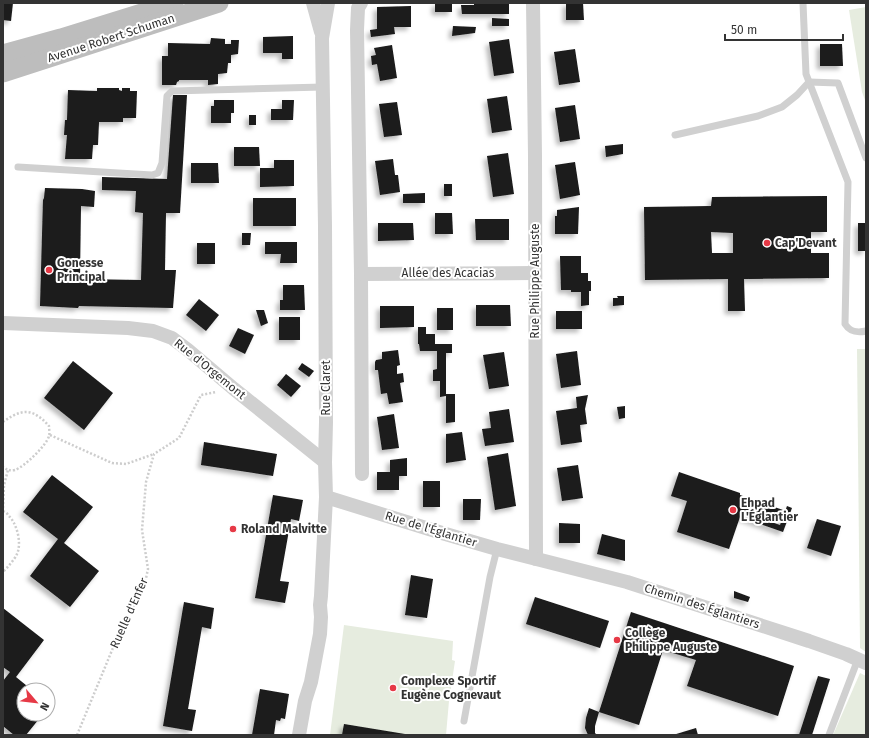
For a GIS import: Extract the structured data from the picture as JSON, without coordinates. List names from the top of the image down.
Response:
{
  "streets": {
    "main road": ["Avenue Robert Schuman"],
    "street": [
      "Allée des Acacias",
      "Rue Philippe Auguste",
      "Rue d'Orgemont",
      "Rue Claret",
      "Rue de l'Églantier",
      "Chemin des Églantiers"
    ],
    "path": ["Ruelle d'Enfer"]
  },
  "crossings": [
    ["Allée des Acacias", "Rue Philippe Auguste"],
    ["Rue Philippe Auguste", "Rue de l'Églantier"],
    ["Rue Philippe Auguste", "Chemin des Églantiers"],
    ["Rue d'Orgemont", "Rue Claret"],
    ["Rue Claret", "Rue de l'Églantier"],
    ["Rue de l'Églantier", "Chemin des Églantiers"]
  ],
  "places": [
    "Cap'Devant",
    "Gonesse Principal",
    "Ehpad L'Églantier",
    "Roland Malvitte",
    "Collège Philippe Auguste",
    "Complexe Sportif Eugène Cognevaut"
  ],
  "scale_bar": "50 m",
  "north": "bottom right"
}
